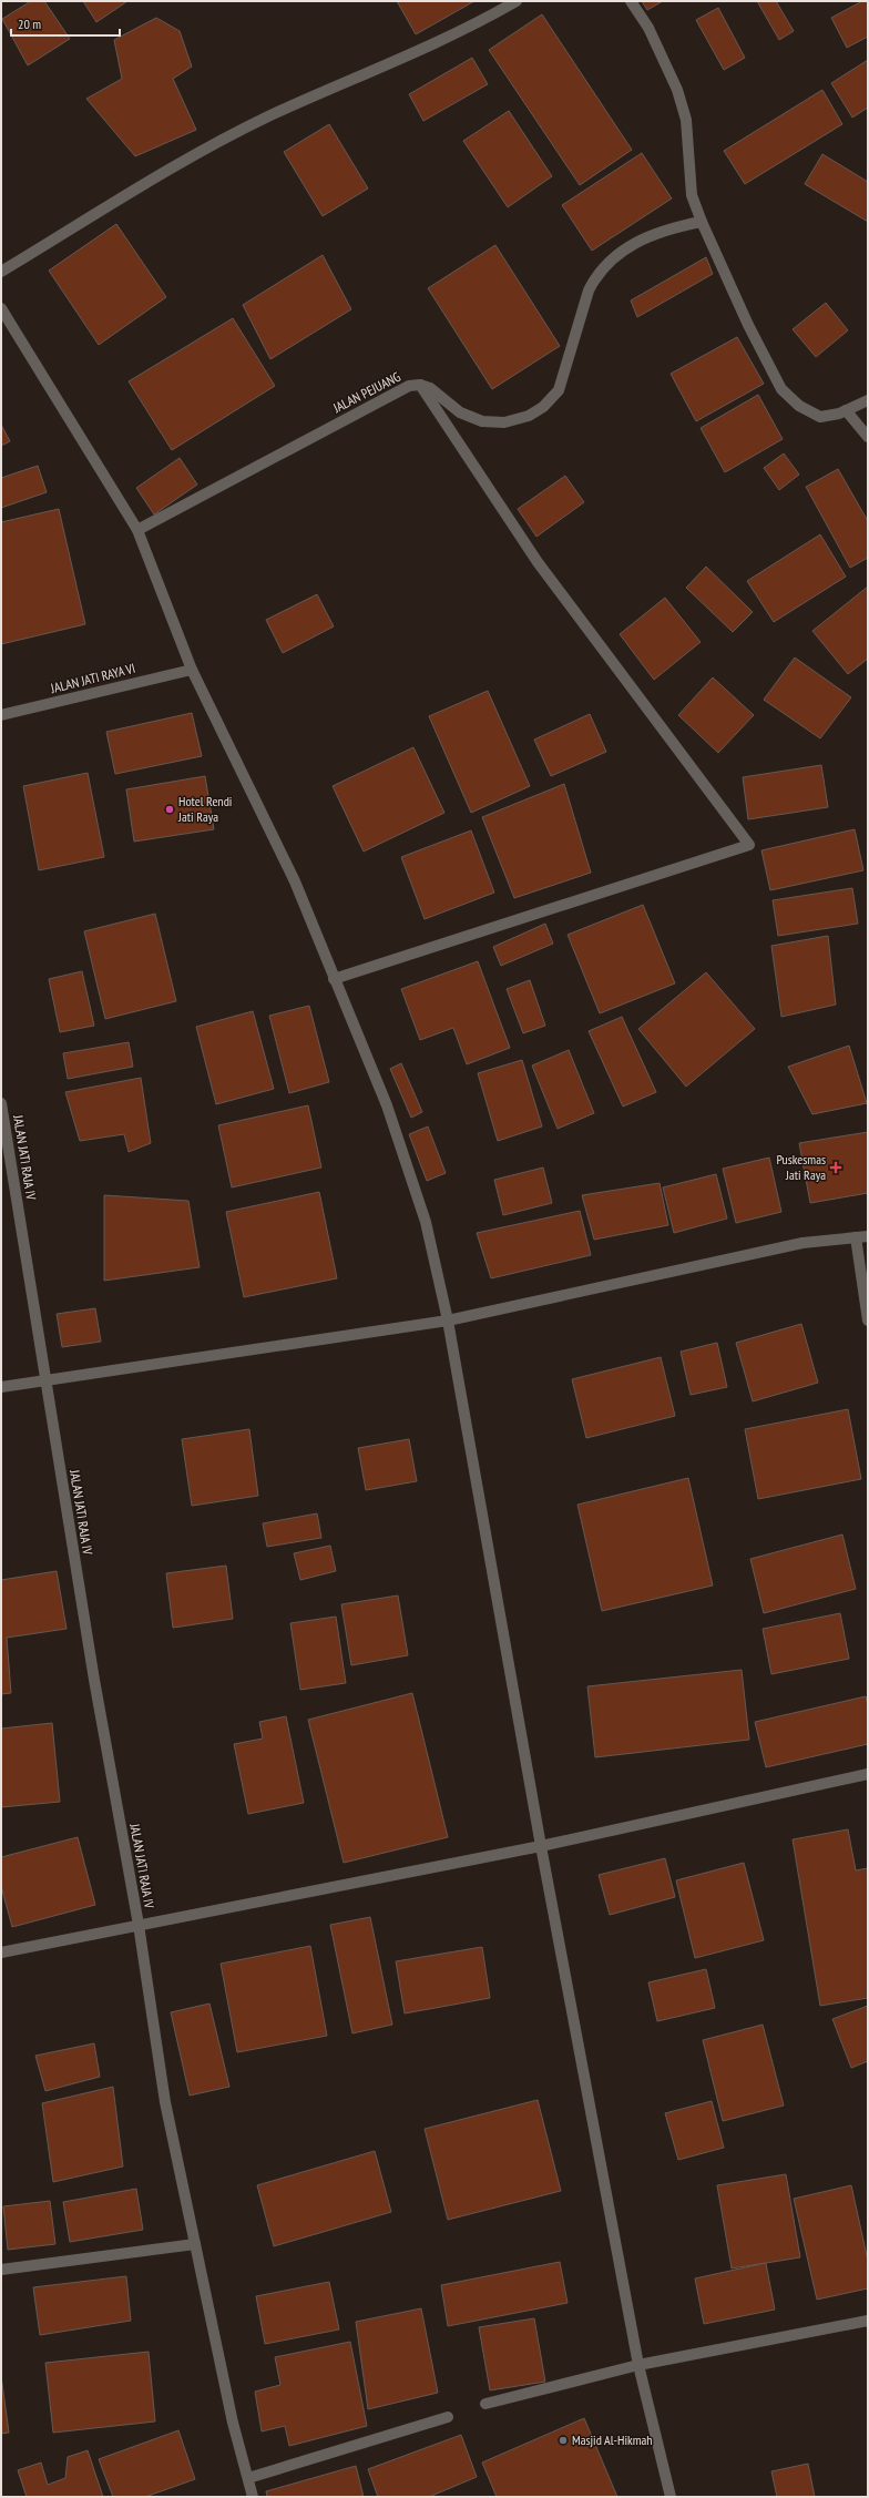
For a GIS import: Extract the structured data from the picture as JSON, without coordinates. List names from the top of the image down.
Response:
{
  "streets": {
    "street": ["JALAN PEJUANG", "JALAN JATI RAYA VI", "JALAN JATI RAJA IV"]
  },
  "places": {
    "other": ["Hotel Rendi Jati Raya", "Masjid Al-Hikmah"],
    "health": ["Puskesmas Jati Raya"]
  },
  "scale_bar": "20 m"
}
